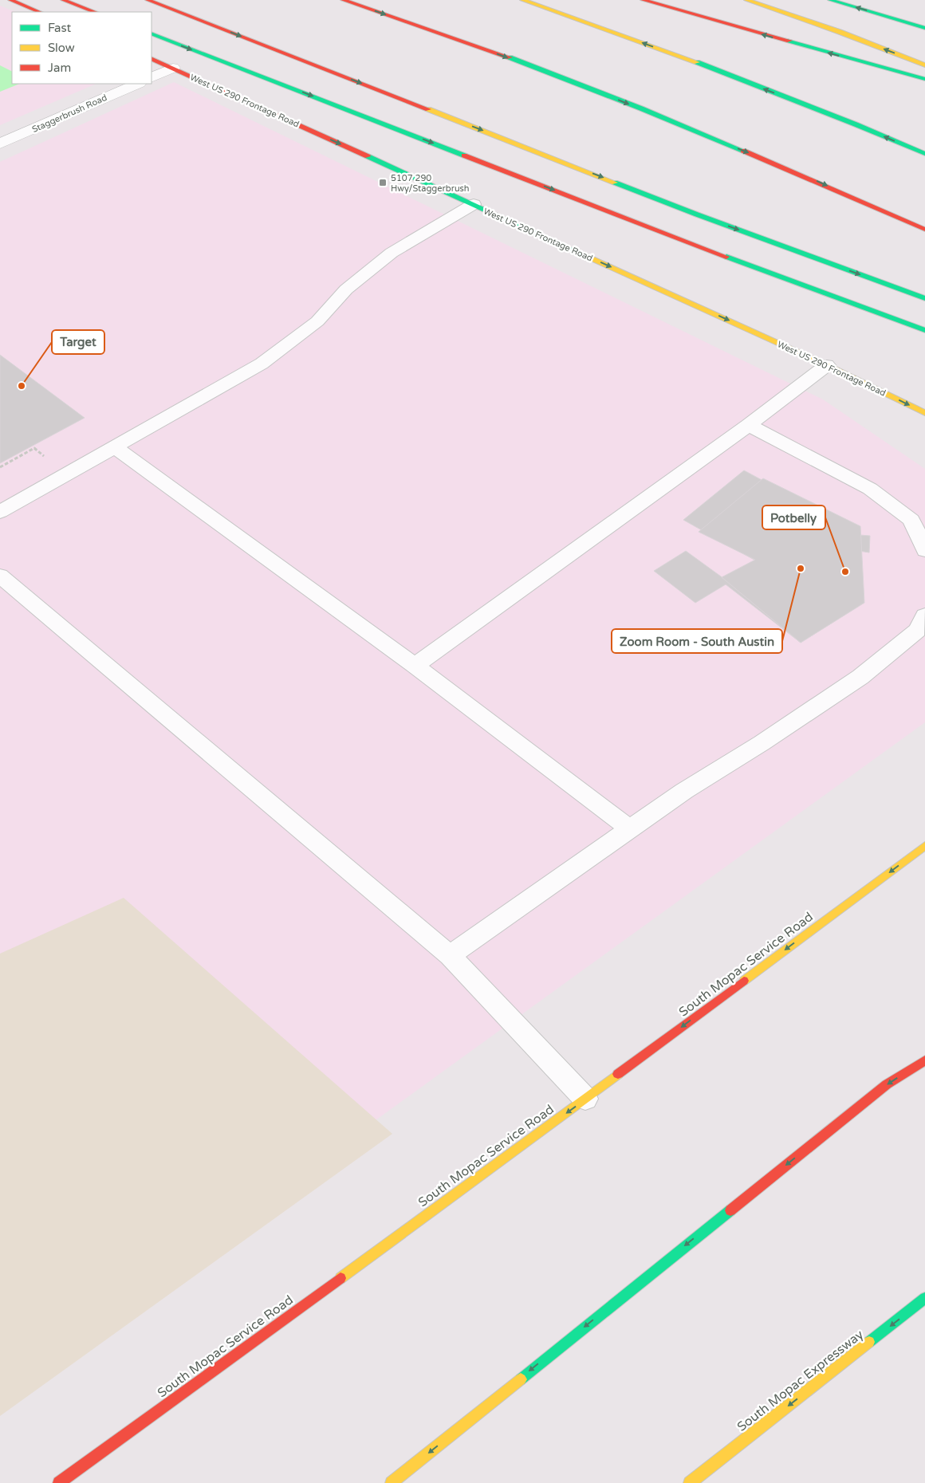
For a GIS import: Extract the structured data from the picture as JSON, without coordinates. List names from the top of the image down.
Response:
{
  "streets": {
    "main road": ["West US 290 Frontage Road", "South Mopac Service Road", "South Mopac Expressway"],
    "street": ["Staggerbrush Road"]
  },
  "one_way": ["South Mopac Service Road", "South Mopac Expressway"],
  "places": {
    "transit": ["5107 290 Hwy/Staggerbrush"],
    "other": ["Target", "Zoom Room - South Austin", "Potbelly"]
  },
  "legend": ["Fast", "Slow", "Jam"]
}
